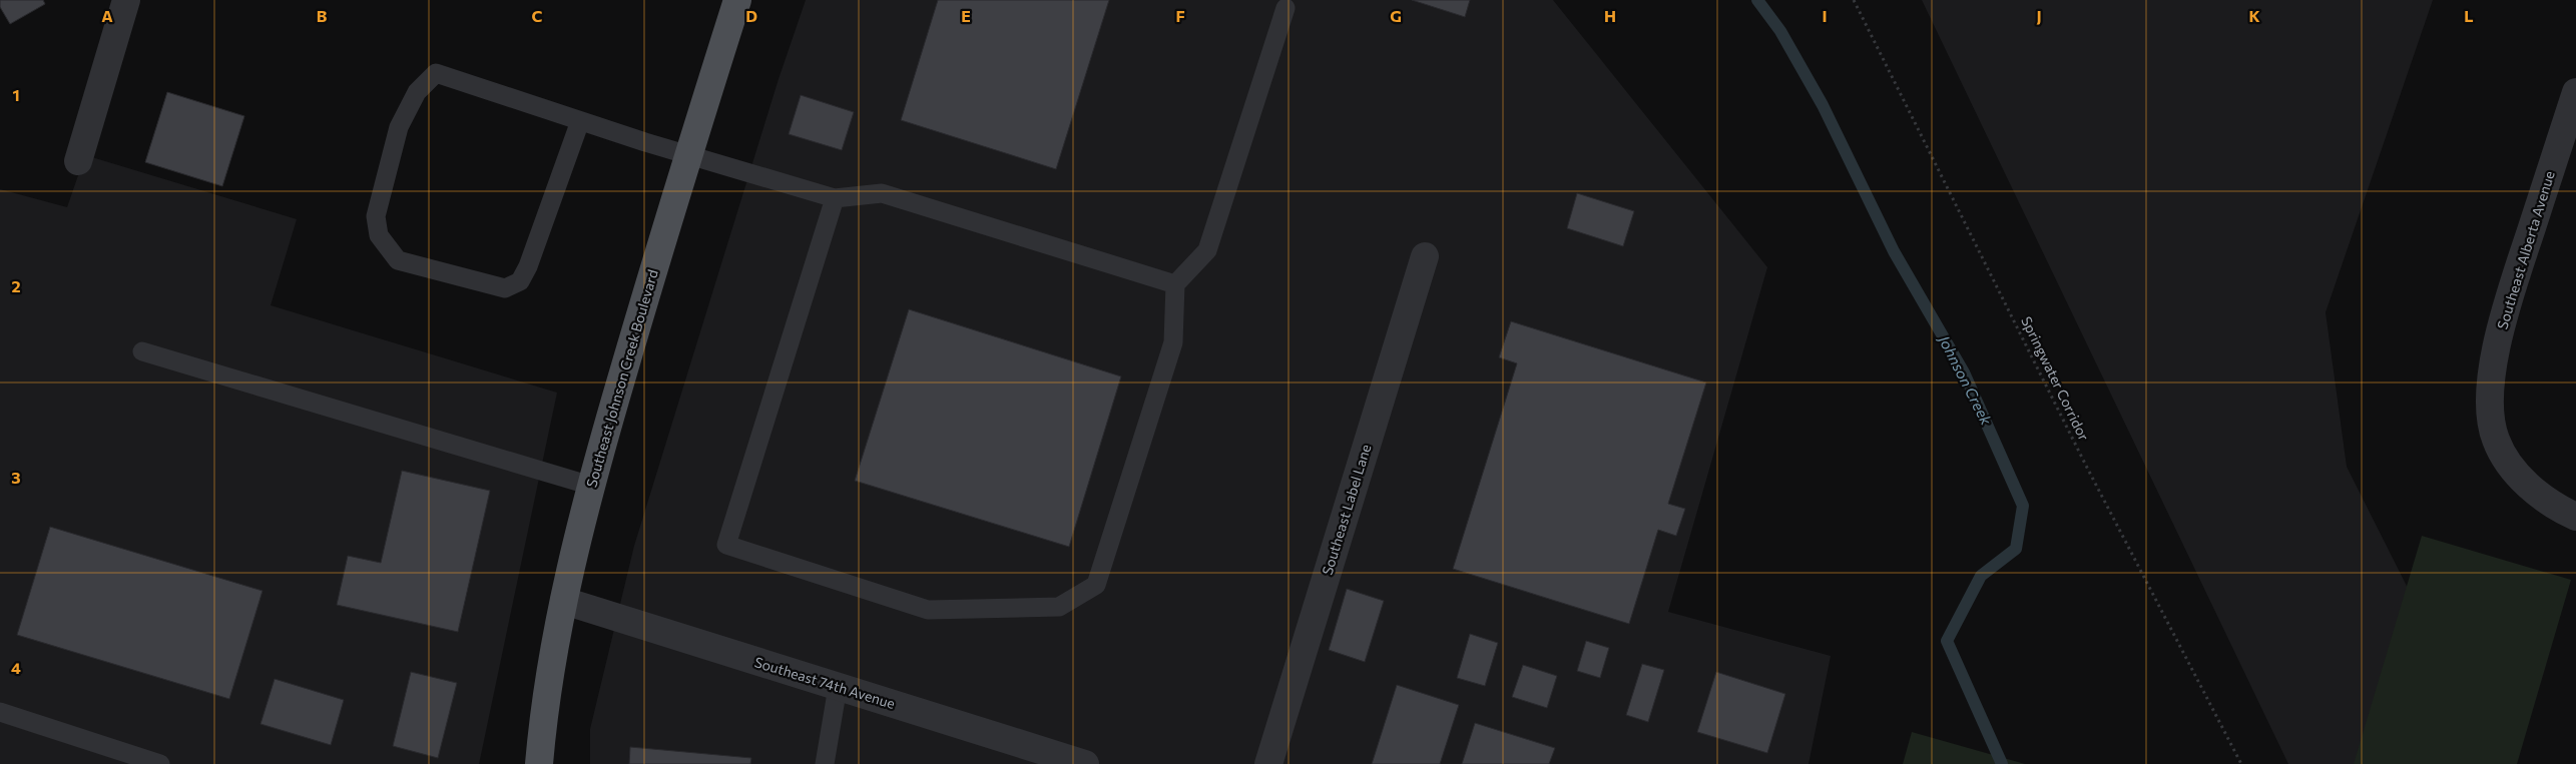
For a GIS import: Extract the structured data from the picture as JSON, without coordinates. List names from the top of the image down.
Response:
{
  "streets": {
    "main road": ["Southeast Johnson Creek Boulevard"],
    "street": ["Southeast Alberta Avenue", "Southeast Label Lane", "Southeast 74th Avenue"],
    "path": ["Springwater Corridor"]
  },
  "crossings": [
    ["Southeast Johnson Creek Boulevard", "Southeast 74th Avenue"]
  ],
  "water": ["Johnson Creek"],
  "grid": {
    "columns": [
      "A",
      "B",
      "C",
      "D",
      "E",
      "F",
      "G",
      "H",
      "I",
      "J",
      "K",
      "L"
    ],
    "rows": [
      "1",
      "2",
      "3",
      "4"
    ]
  }
}
